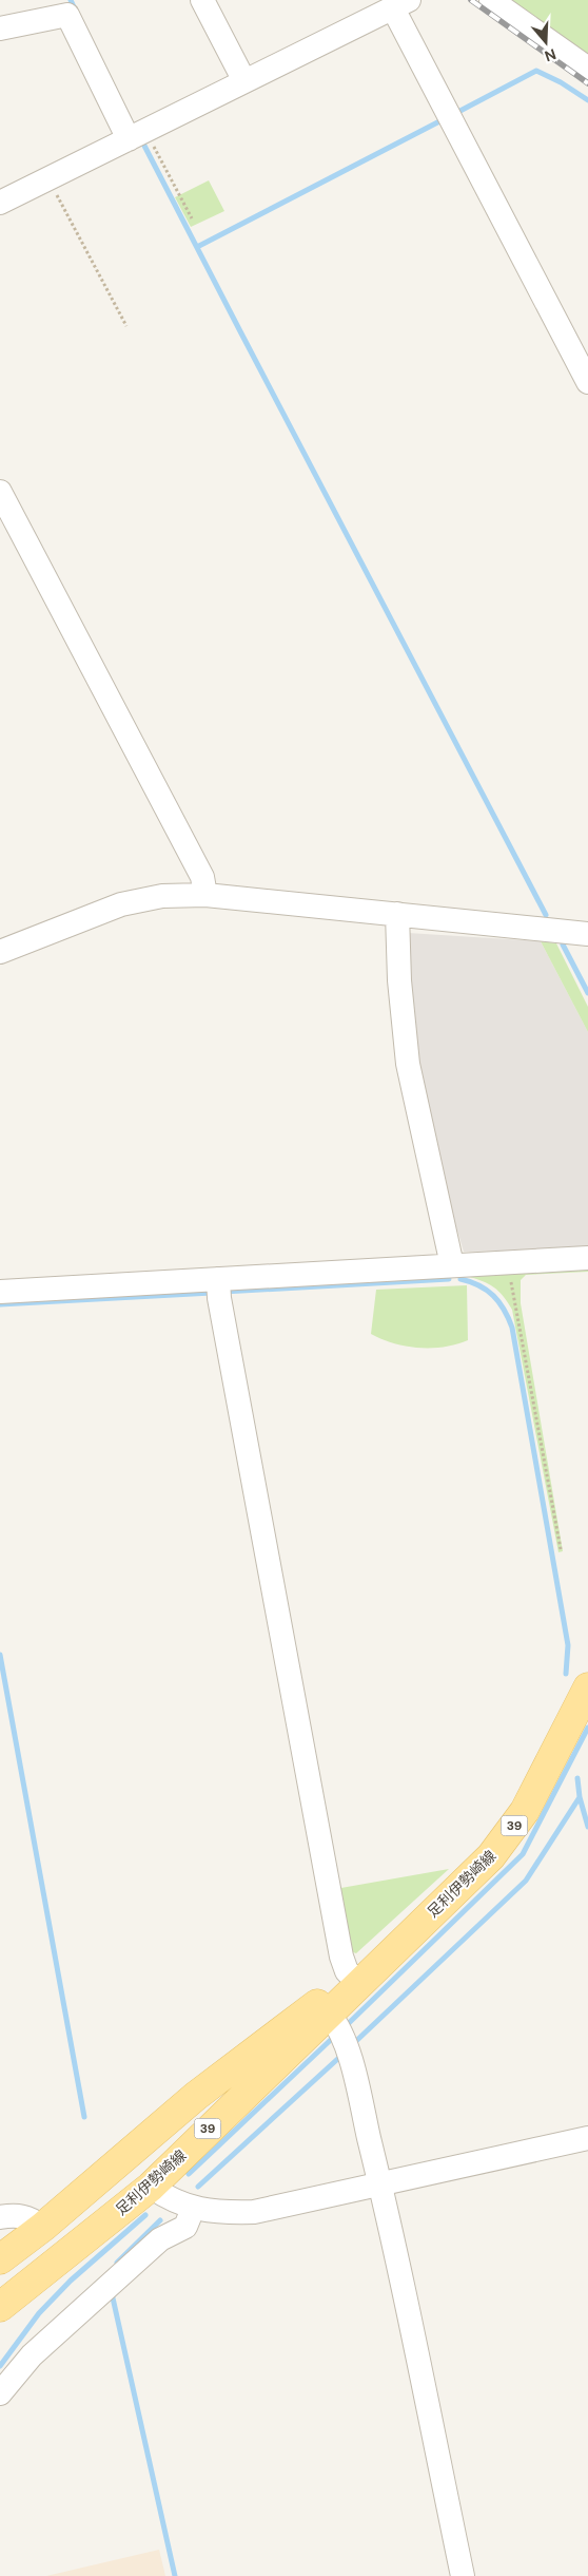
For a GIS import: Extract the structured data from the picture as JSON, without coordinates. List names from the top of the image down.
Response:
{
  "streets": {
    "main road": ["39", "足利伊勢崎線"]
  },
  "north": "bottom"
}
